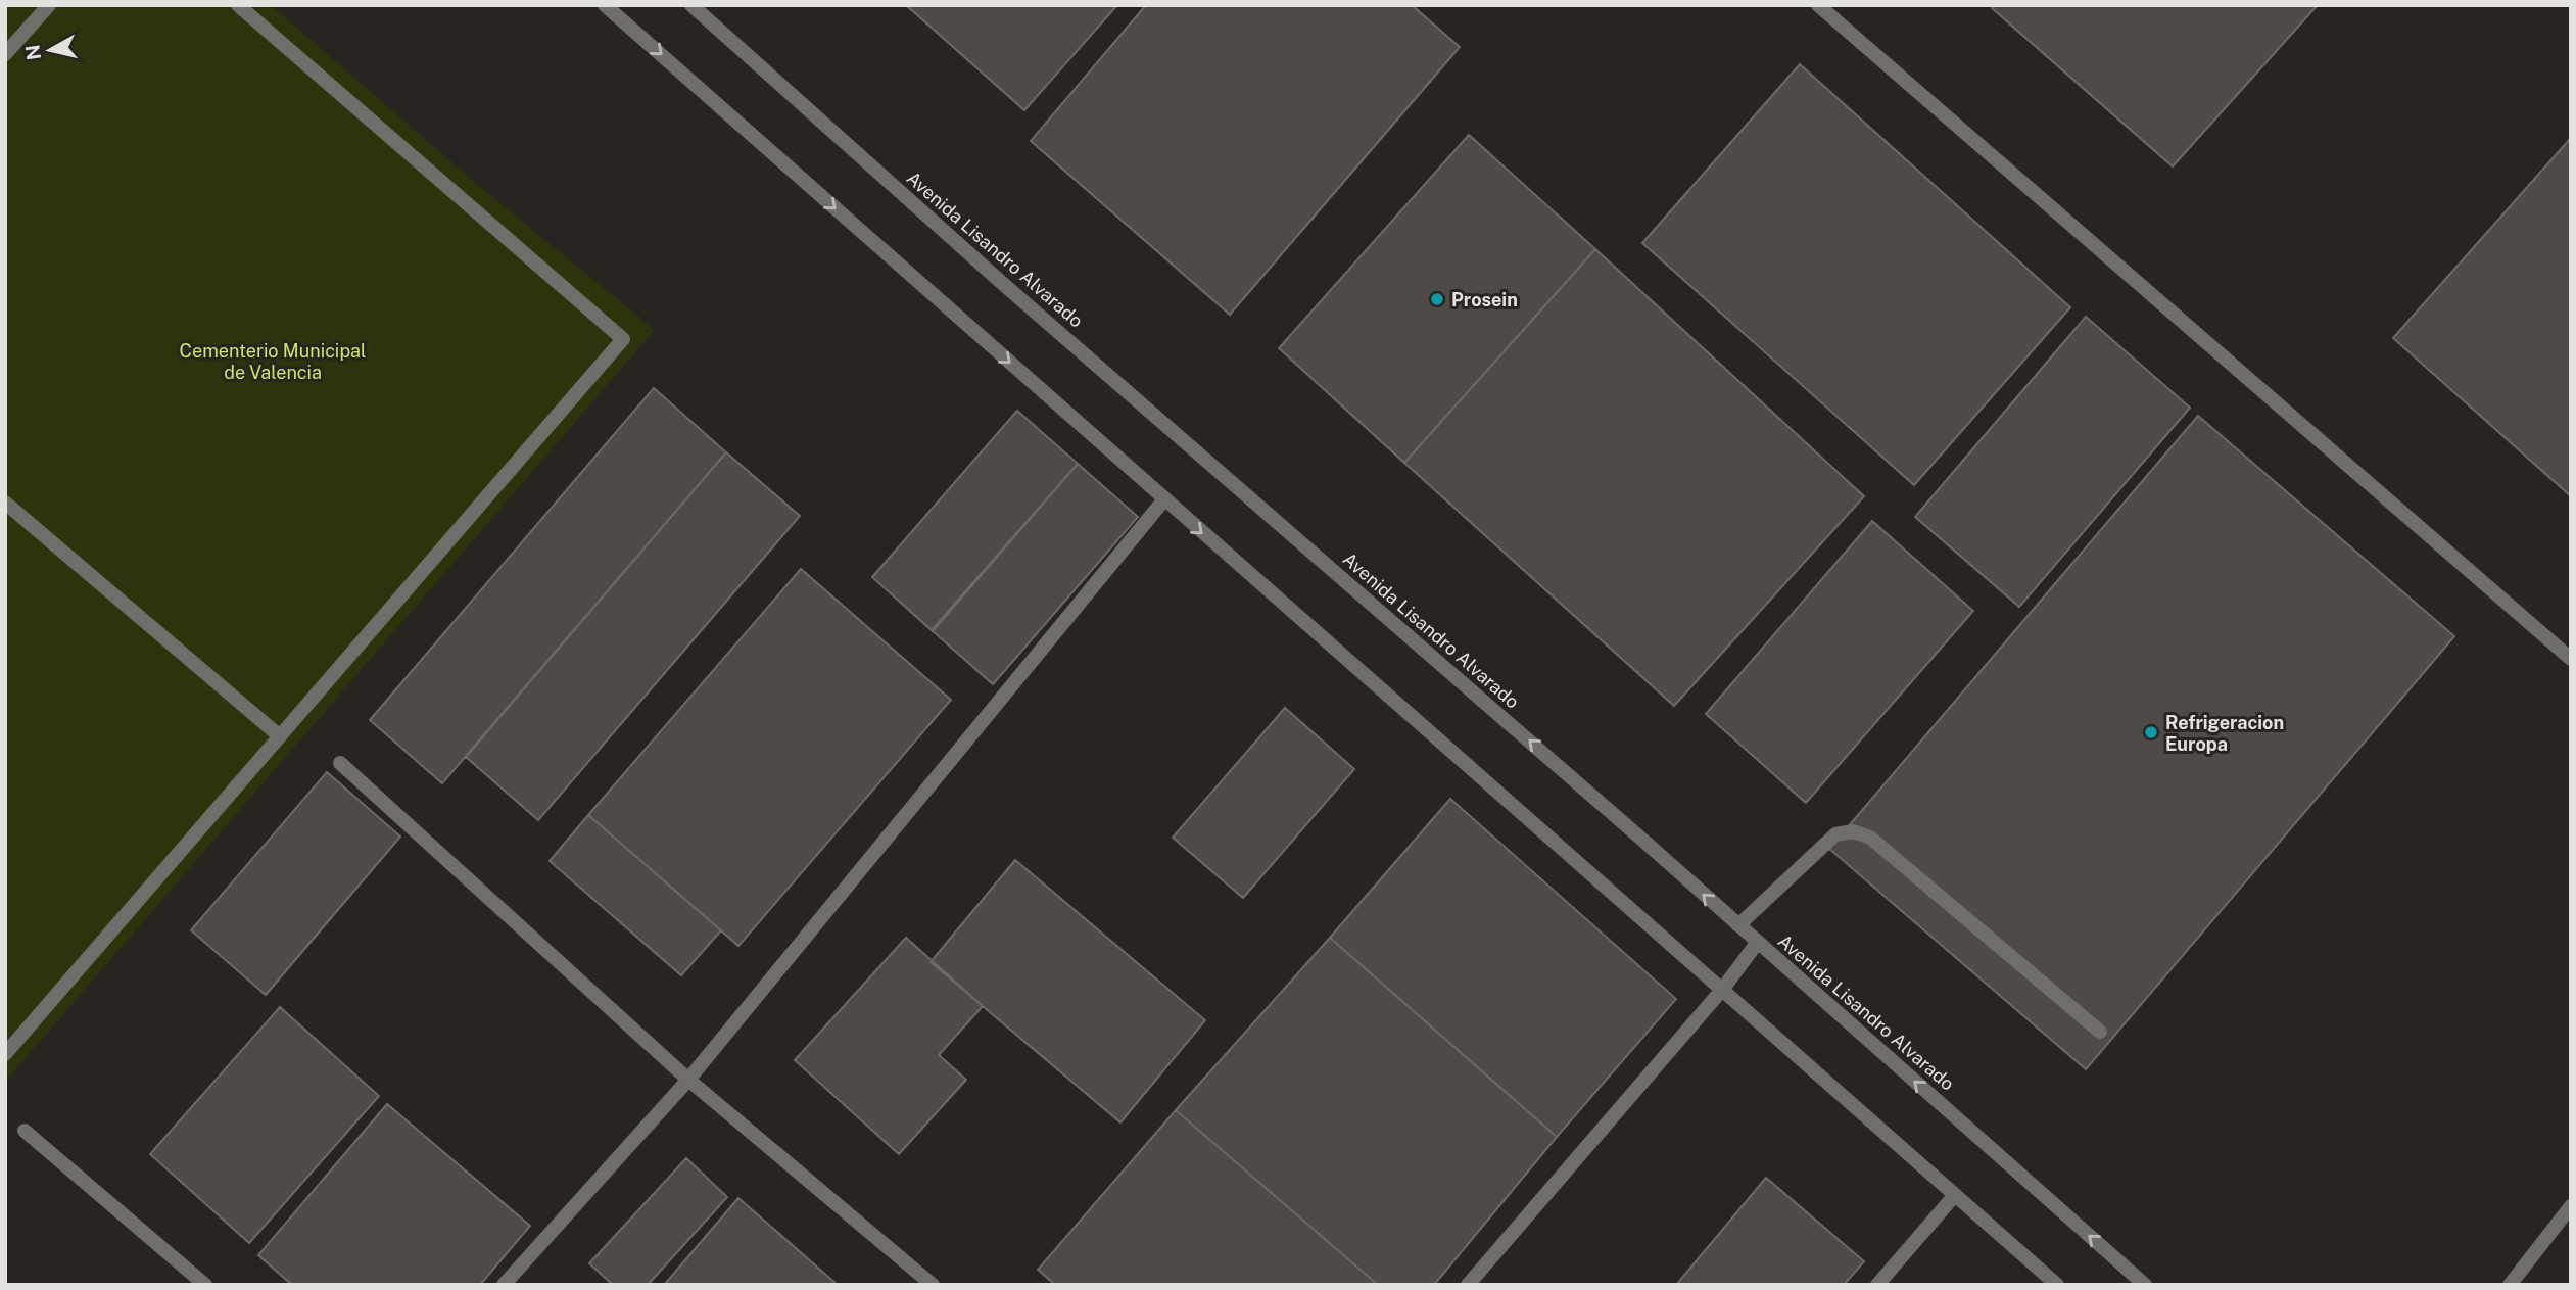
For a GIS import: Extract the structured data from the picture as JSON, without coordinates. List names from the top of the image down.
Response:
{
  "streets": {
    "street": ["Avenida Lisandro Alvarado"]
  },
  "parks": ["Cementerio Municipal de Valencia"],
  "places": ["Prosein", "Refrigeracion Europa"],
  "north": "left"
}
